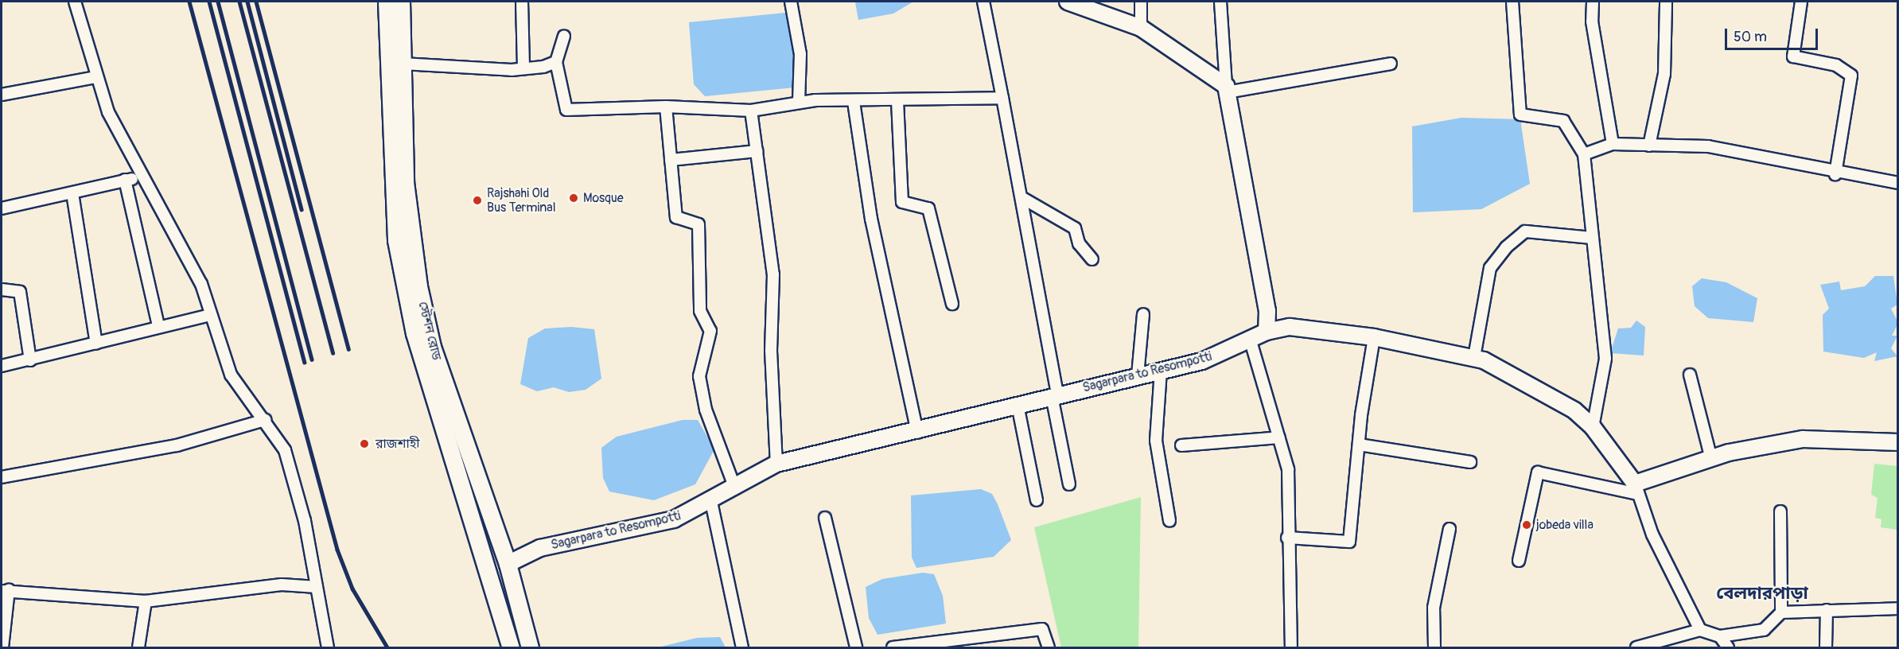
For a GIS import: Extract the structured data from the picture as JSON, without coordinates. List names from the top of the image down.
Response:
{
  "streets": {
    "main road": ["স্টেশন রোড", "Sagarpara to Resompotti"]
  },
  "crossings": [
    ["স্টেশন রোড", "Sagarpara to Resompotti"]
  ],
  "districts": ["বেলদারপাড়া"],
  "places": [
    "Mosque",
    "Rajshahi Old Bus Terminal",
    "রাজশাহী",
    "jobeda villa"
  ],
  "scale_bar": "50 m"
}
